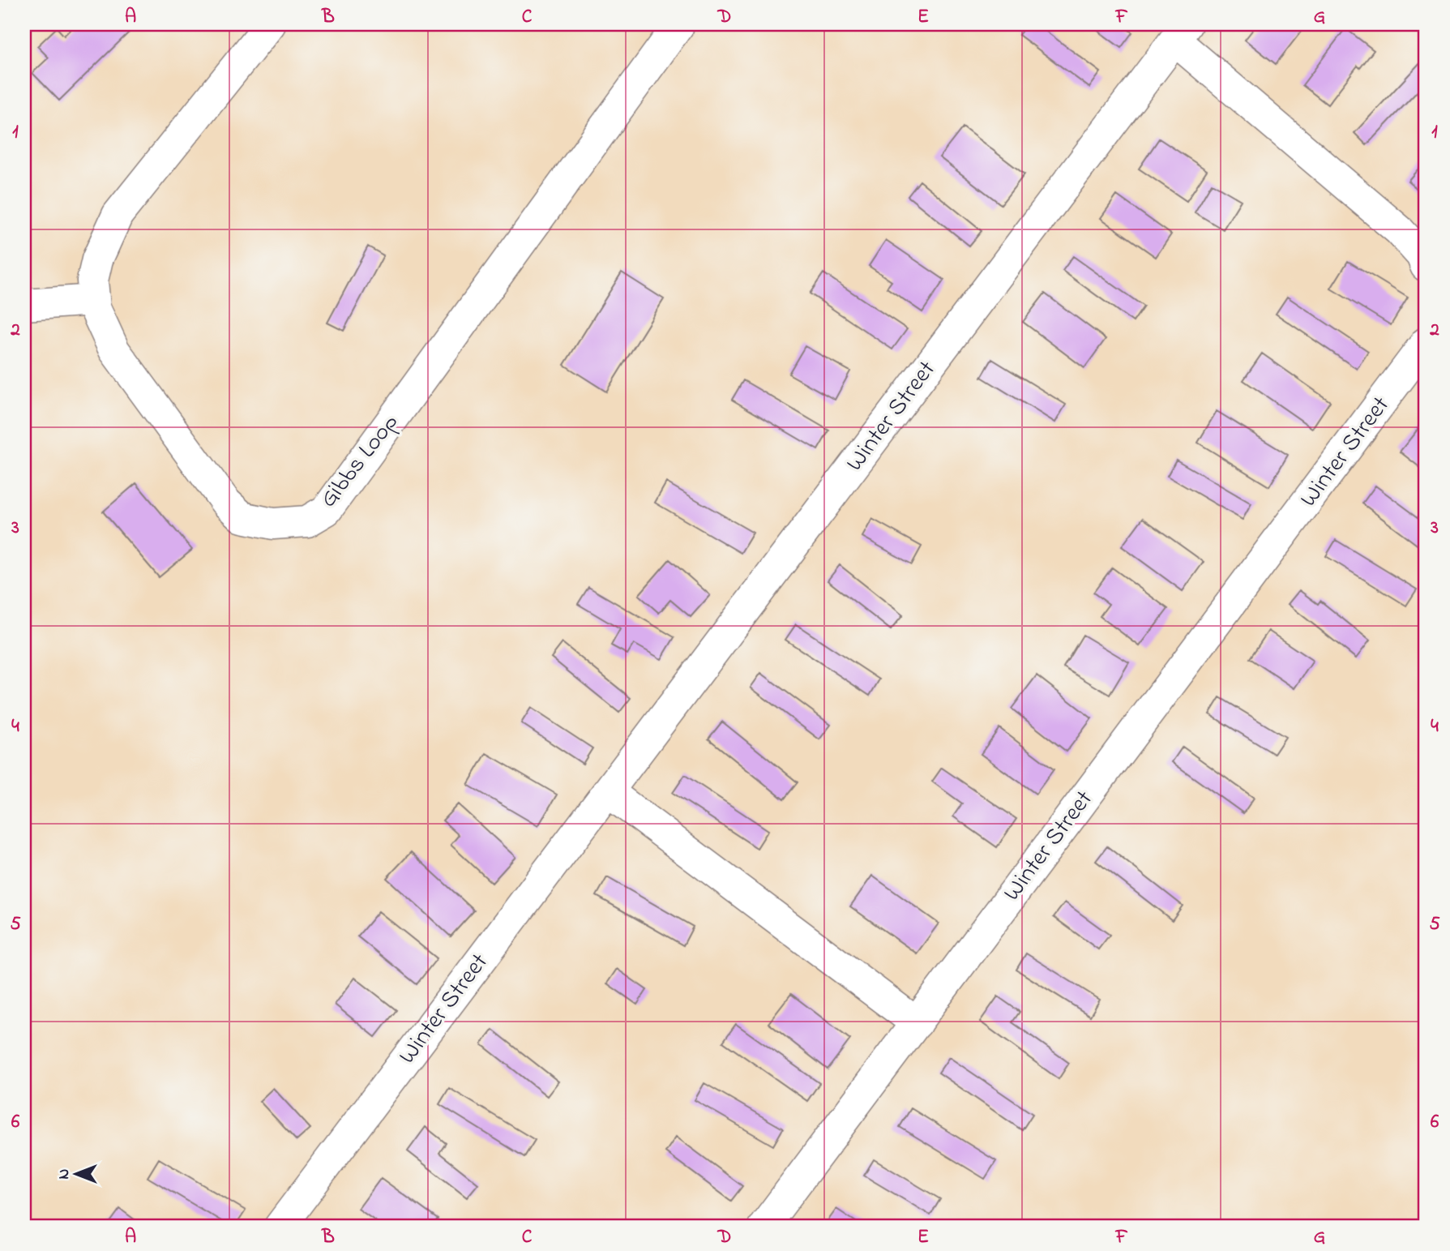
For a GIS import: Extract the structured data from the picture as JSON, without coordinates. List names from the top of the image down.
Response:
{
  "streets": {
    "street": ["Winter Street", "Gibbs Loop"]
  },
  "north": "left",
  "grid": {
    "columns": [
      "A",
      "B",
      "C",
      "D",
      "E",
      "F",
      "G"
    ],
    "rows": [
      "1",
      "2",
      "3",
      "4",
      "5",
      "6"
    ]
  }
}
